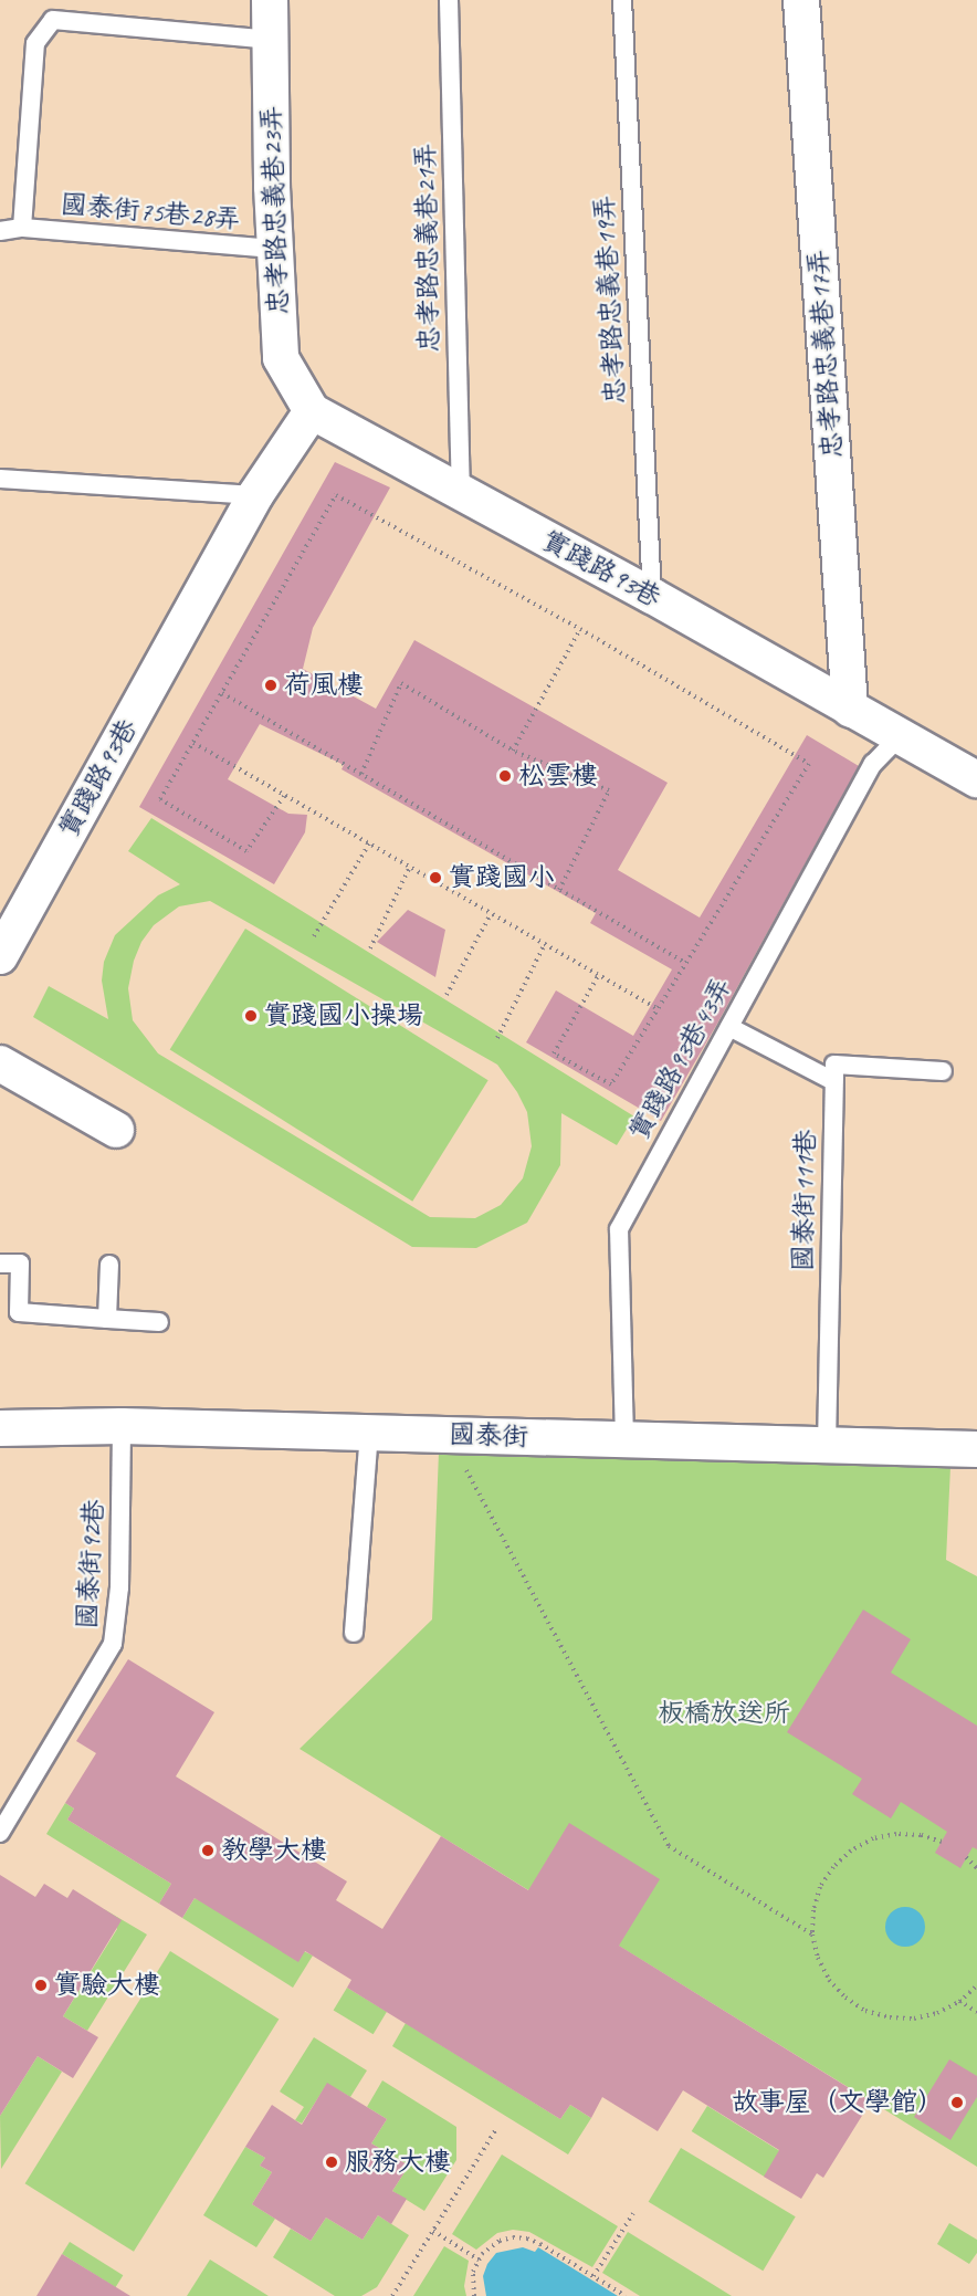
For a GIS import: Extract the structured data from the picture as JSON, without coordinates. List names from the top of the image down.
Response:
{
  "streets": {
    "street": [
      "忠孝路忠義巷23弄",
      "忠孝路忠義巷17弄",
      "實踐路93巷",
      "國泰街"
    ],
    "lane": [
      "國泰街75巷28弄",
      "忠孝路忠義巷21弄",
      "忠孝路忠義巷19弄",
      "實踐路93巷43弄",
      "國泰街111巷",
      "國泰街92巷"
    ]
  },
  "crossings": [
    ["忠孝路忠義巷23弄", "國泰街75巷28弄"],
    ["忠孝路忠義巷23弄", "實踐路93巷"],
    ["忠孝路忠義巷21弄", "實踐路93巷"],
    ["忠孝路忠義巷19弄", "實踐路93巷"],
    ["忠孝路忠義巷17弄", "實踐路93巷"],
    ["實踐路93巷", "實踐路93巷43弄"],
    ["實踐路93巷43弄", "國泰街"],
    ["國泰街111巷", "國泰街"],
    ["國泰街", "國泰街92巷"]
  ],
  "parks": ["板橋放送所"],
  "places": [
    "荷風樓",
    "松雲樓",
    "實踐國小",
    "實踐國小操場",
    "教學大樓",
    "實驗大樓",
    "故事屋（文學館）",
    "服務大樓"
  ]
}
